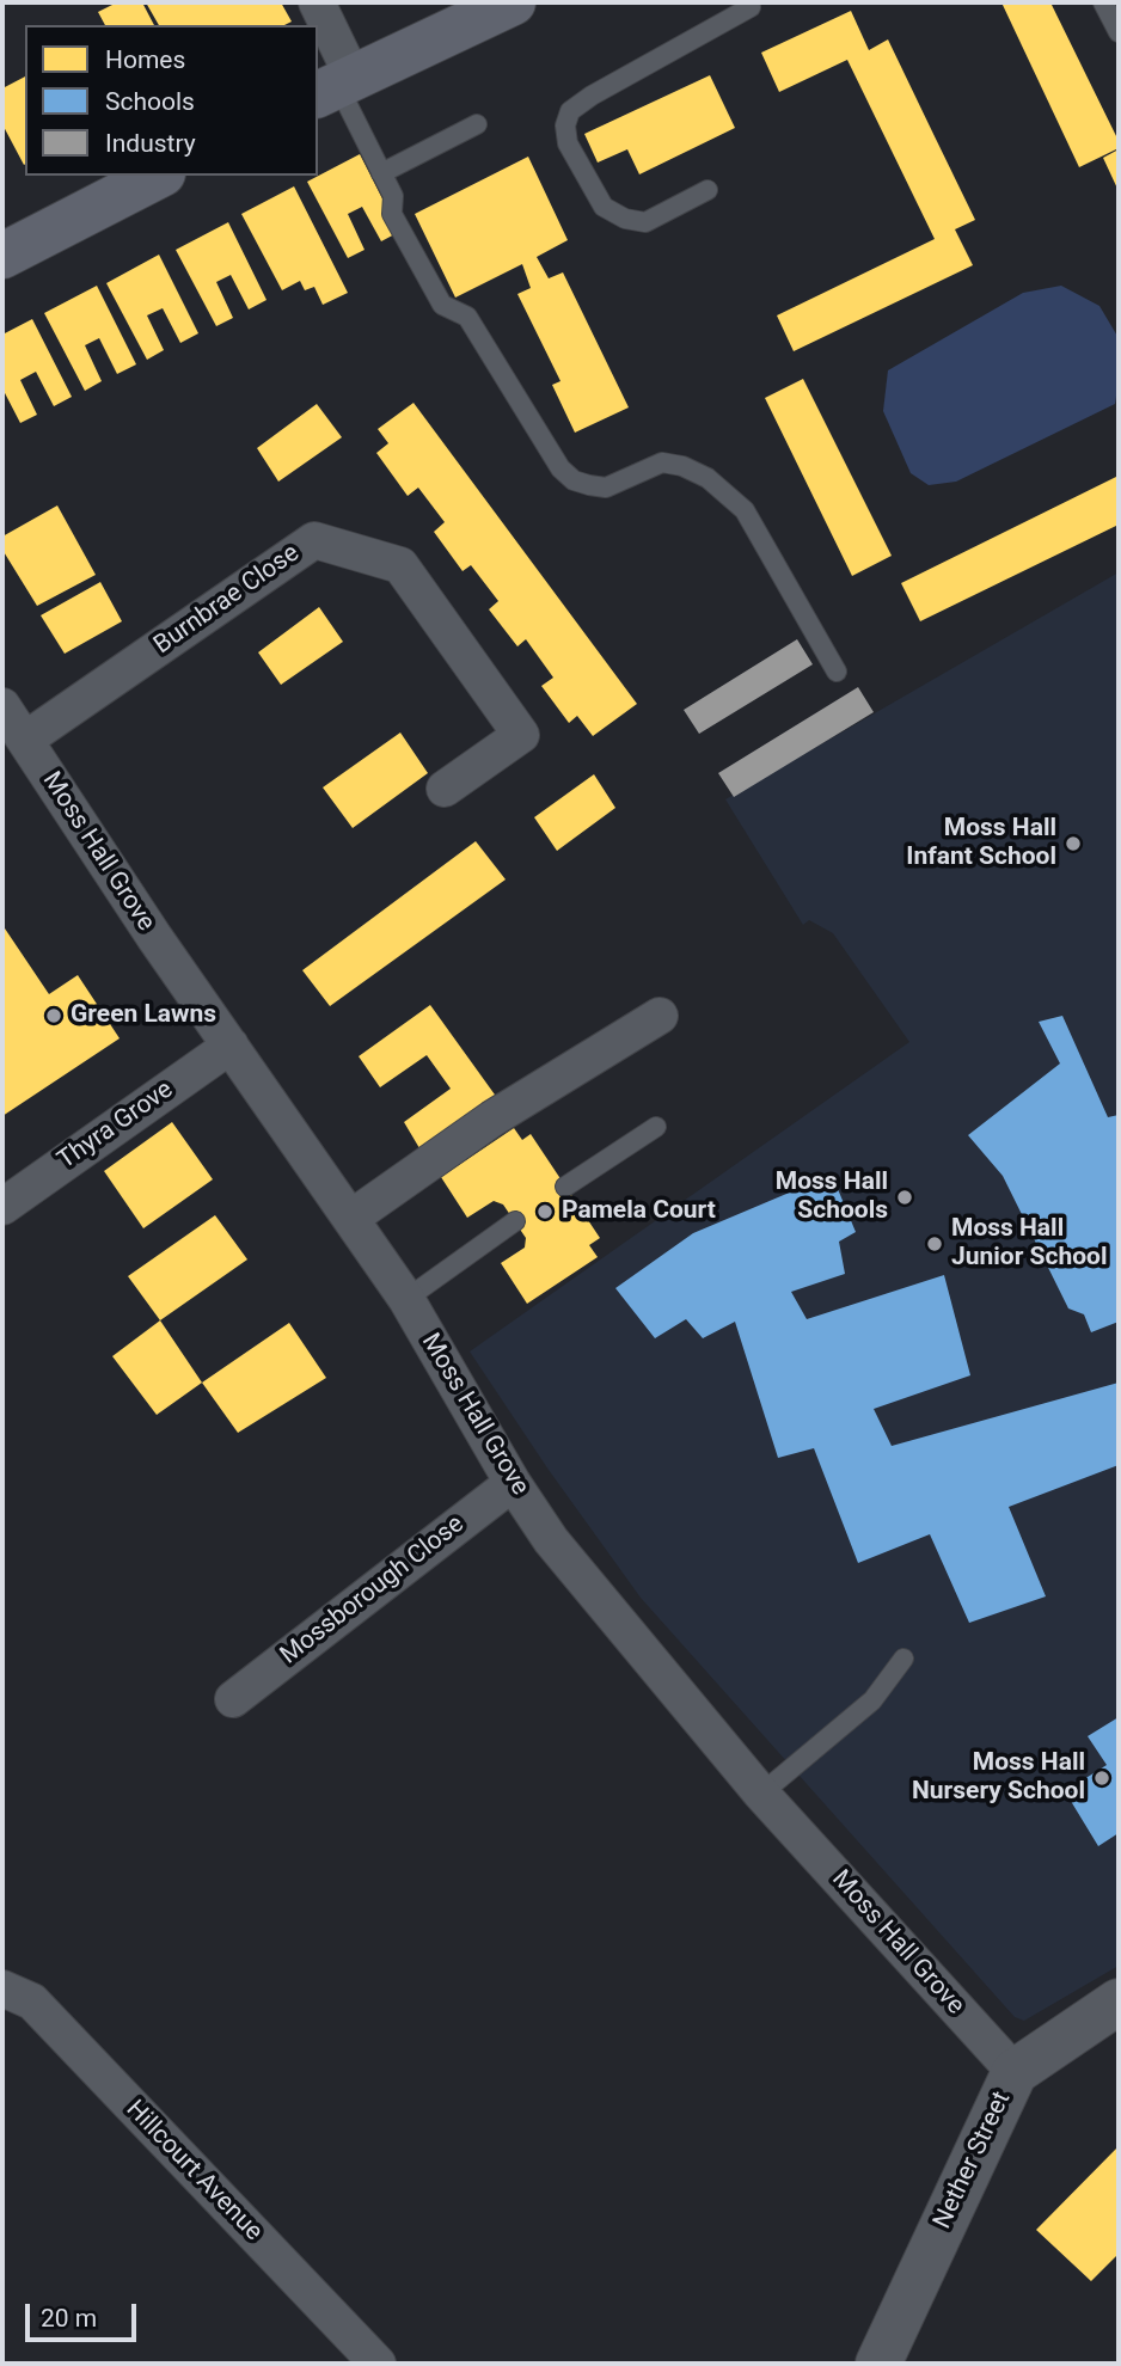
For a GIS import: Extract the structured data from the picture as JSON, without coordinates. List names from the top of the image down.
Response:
{
  "streets": {
    "street": [
      "Burnbrae Close",
      "Moss Hall Grove",
      "Thyra Grove",
      "Mossborough Close",
      "Nether Street",
      "Hillcourt Avenue"
    ]
  },
  "crossings": [
    ["Burnbrae Close", "Moss Hall Grove"],
    ["Moss Hall Grove", "Thyra Grove"],
    ["Moss Hall Grove", "Mossborough Close"],
    ["Moss Hall Grove", "Nether Street"]
  ],
  "places": [
    "Moss Hall Infant School",
    "Green Lawns",
    "Moss Hall Schools",
    "Pamela Court",
    "Moss Hall Junior School",
    "Moss Hall Nursery School"
  ],
  "legend": ["Homes", "Schools", "Industry"],
  "scale_bar": "20 m"
}
